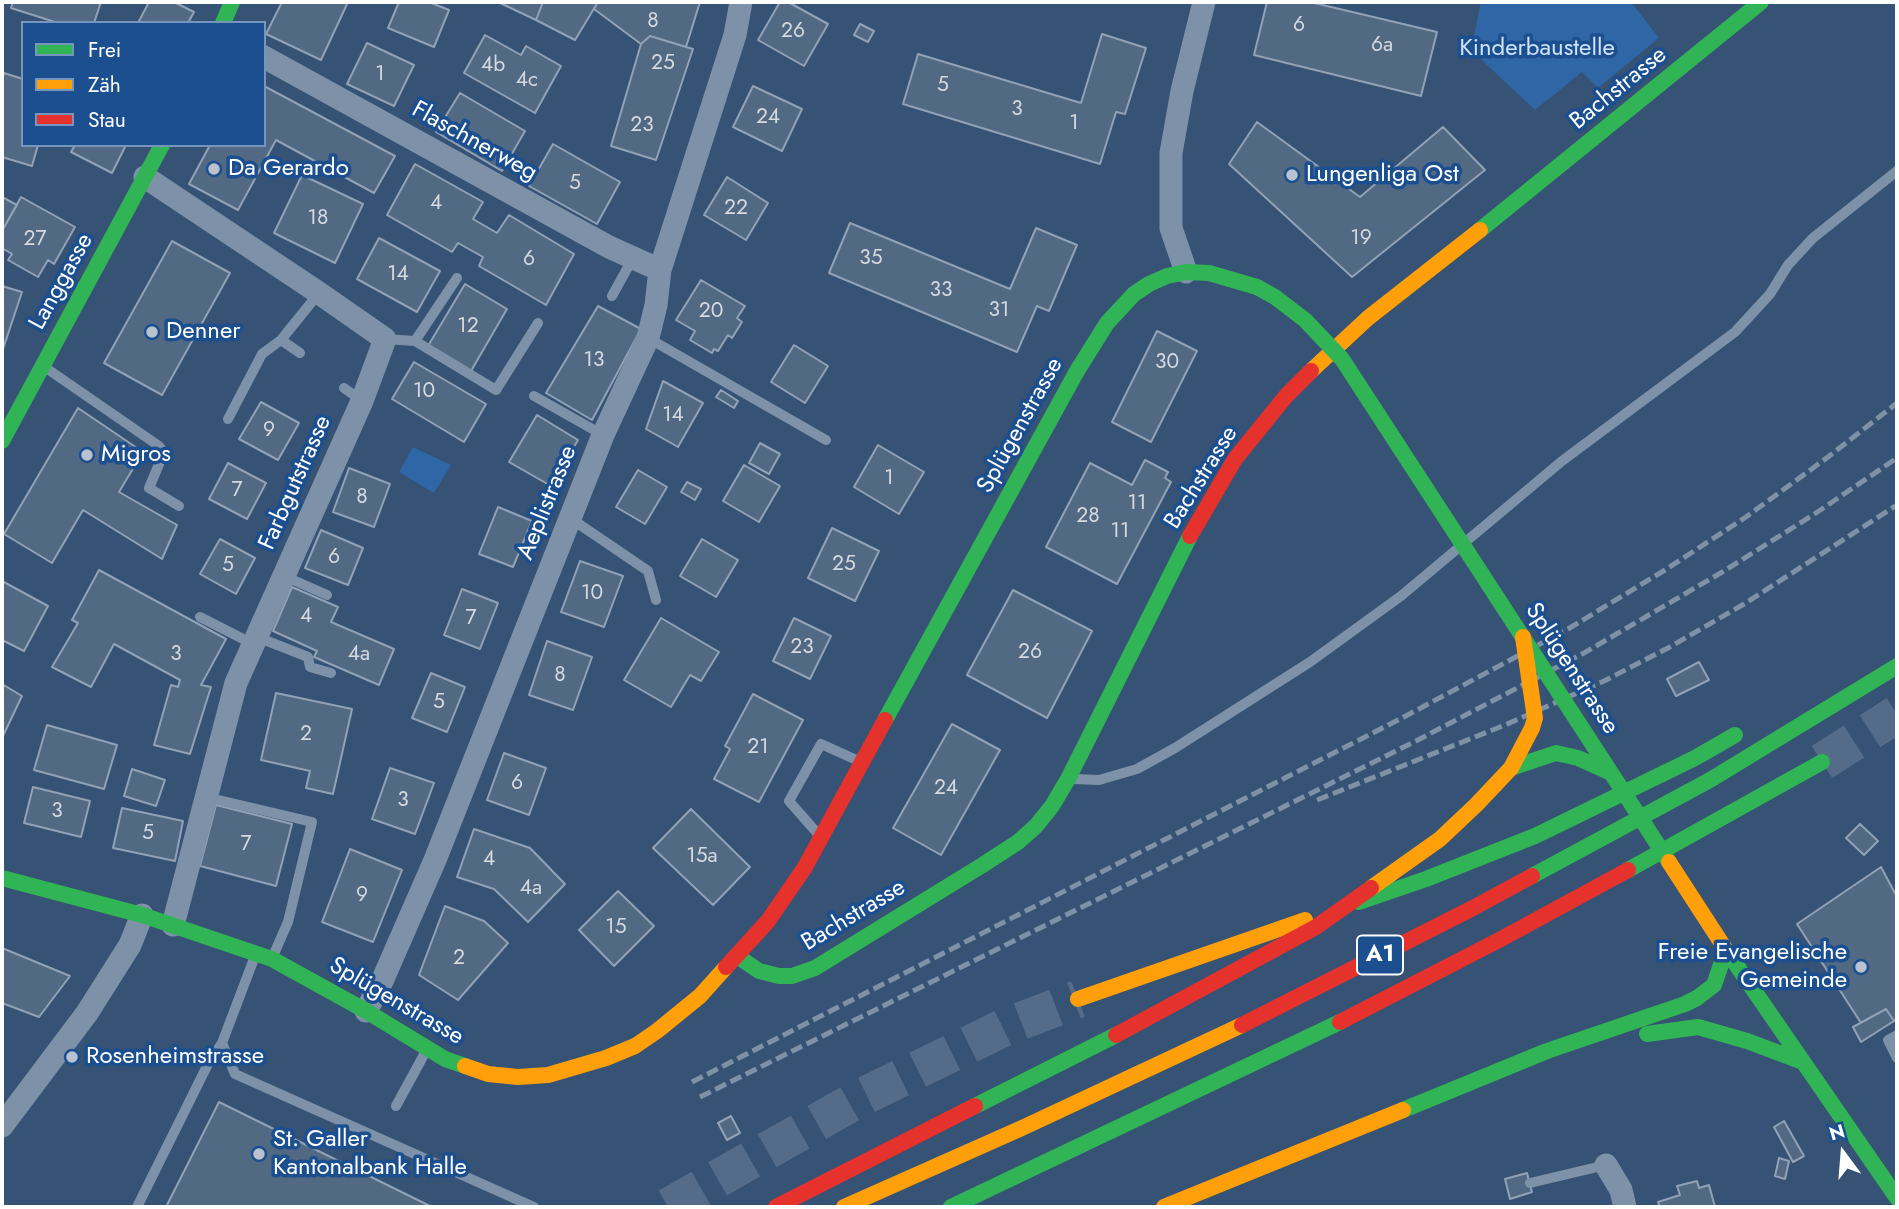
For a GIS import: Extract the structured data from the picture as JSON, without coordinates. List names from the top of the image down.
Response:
{
  "streets": {
    "main road": [
      "Bachstrasse",
      "Langgasse",
      "Splügenstrasse",
      "A1"
    ],
    "street": ["Flaschnerweg", "Farbgutstrasse", "Aeplistrasse"]
  },
  "crossings": [
    ["Bachstrasse", "Splügenstrasse"],
    ["Flaschnerweg", "Aeplistrasse"],
    ["Splügenstrasse", "Farbgutstrasse"],
    ["Splügenstrasse", "Aeplistrasse"],
    ["Splügenstrasse", "A1"]
  ],
  "parks": ["Kinderbaustelle"],
  "places": [
    "Da Gerardo",
    "Lungenliga Ost",
    "Denner",
    "Migros",
    "Freie Evangelische Gemeinde",
    "Rosenheimstrasse",
    "St. Galler Kantonalbank Halle"
  ],
  "house_numbers": [
    "8",
    "6",
    "26",
    "6a",
    "25",
    "4b",
    "1",
    "4c",
    "5",
    "3",
    "24",
    "1",
    "23",
    "5",
    "4",
    "22",
    "18",
    "19",
    "27",
    "35",
    "6",
    "14",
    "33",
    "31",
    "20",
    "12",
    "13",
    "30",
    "10",
    "14",
    "9",
    "1",
    "7",
    "8",
    "11",
    "28",
    "11",
    "6",
    "25",
    "5",
    "10",
    "4",
    "7",
    "23",
    "26",
    "3",
    "4a",
    "8",
    "5",
    "2",
    "21",
    "6",
    "24",
    "3",
    "3",
    "5",
    "7",
    "15a",
    "4",
    "4a",
    "9",
    "15",
    "2"
  ],
  "legend": ["Frei", "Zäh", "Stau"],
  "north": "top"
}
